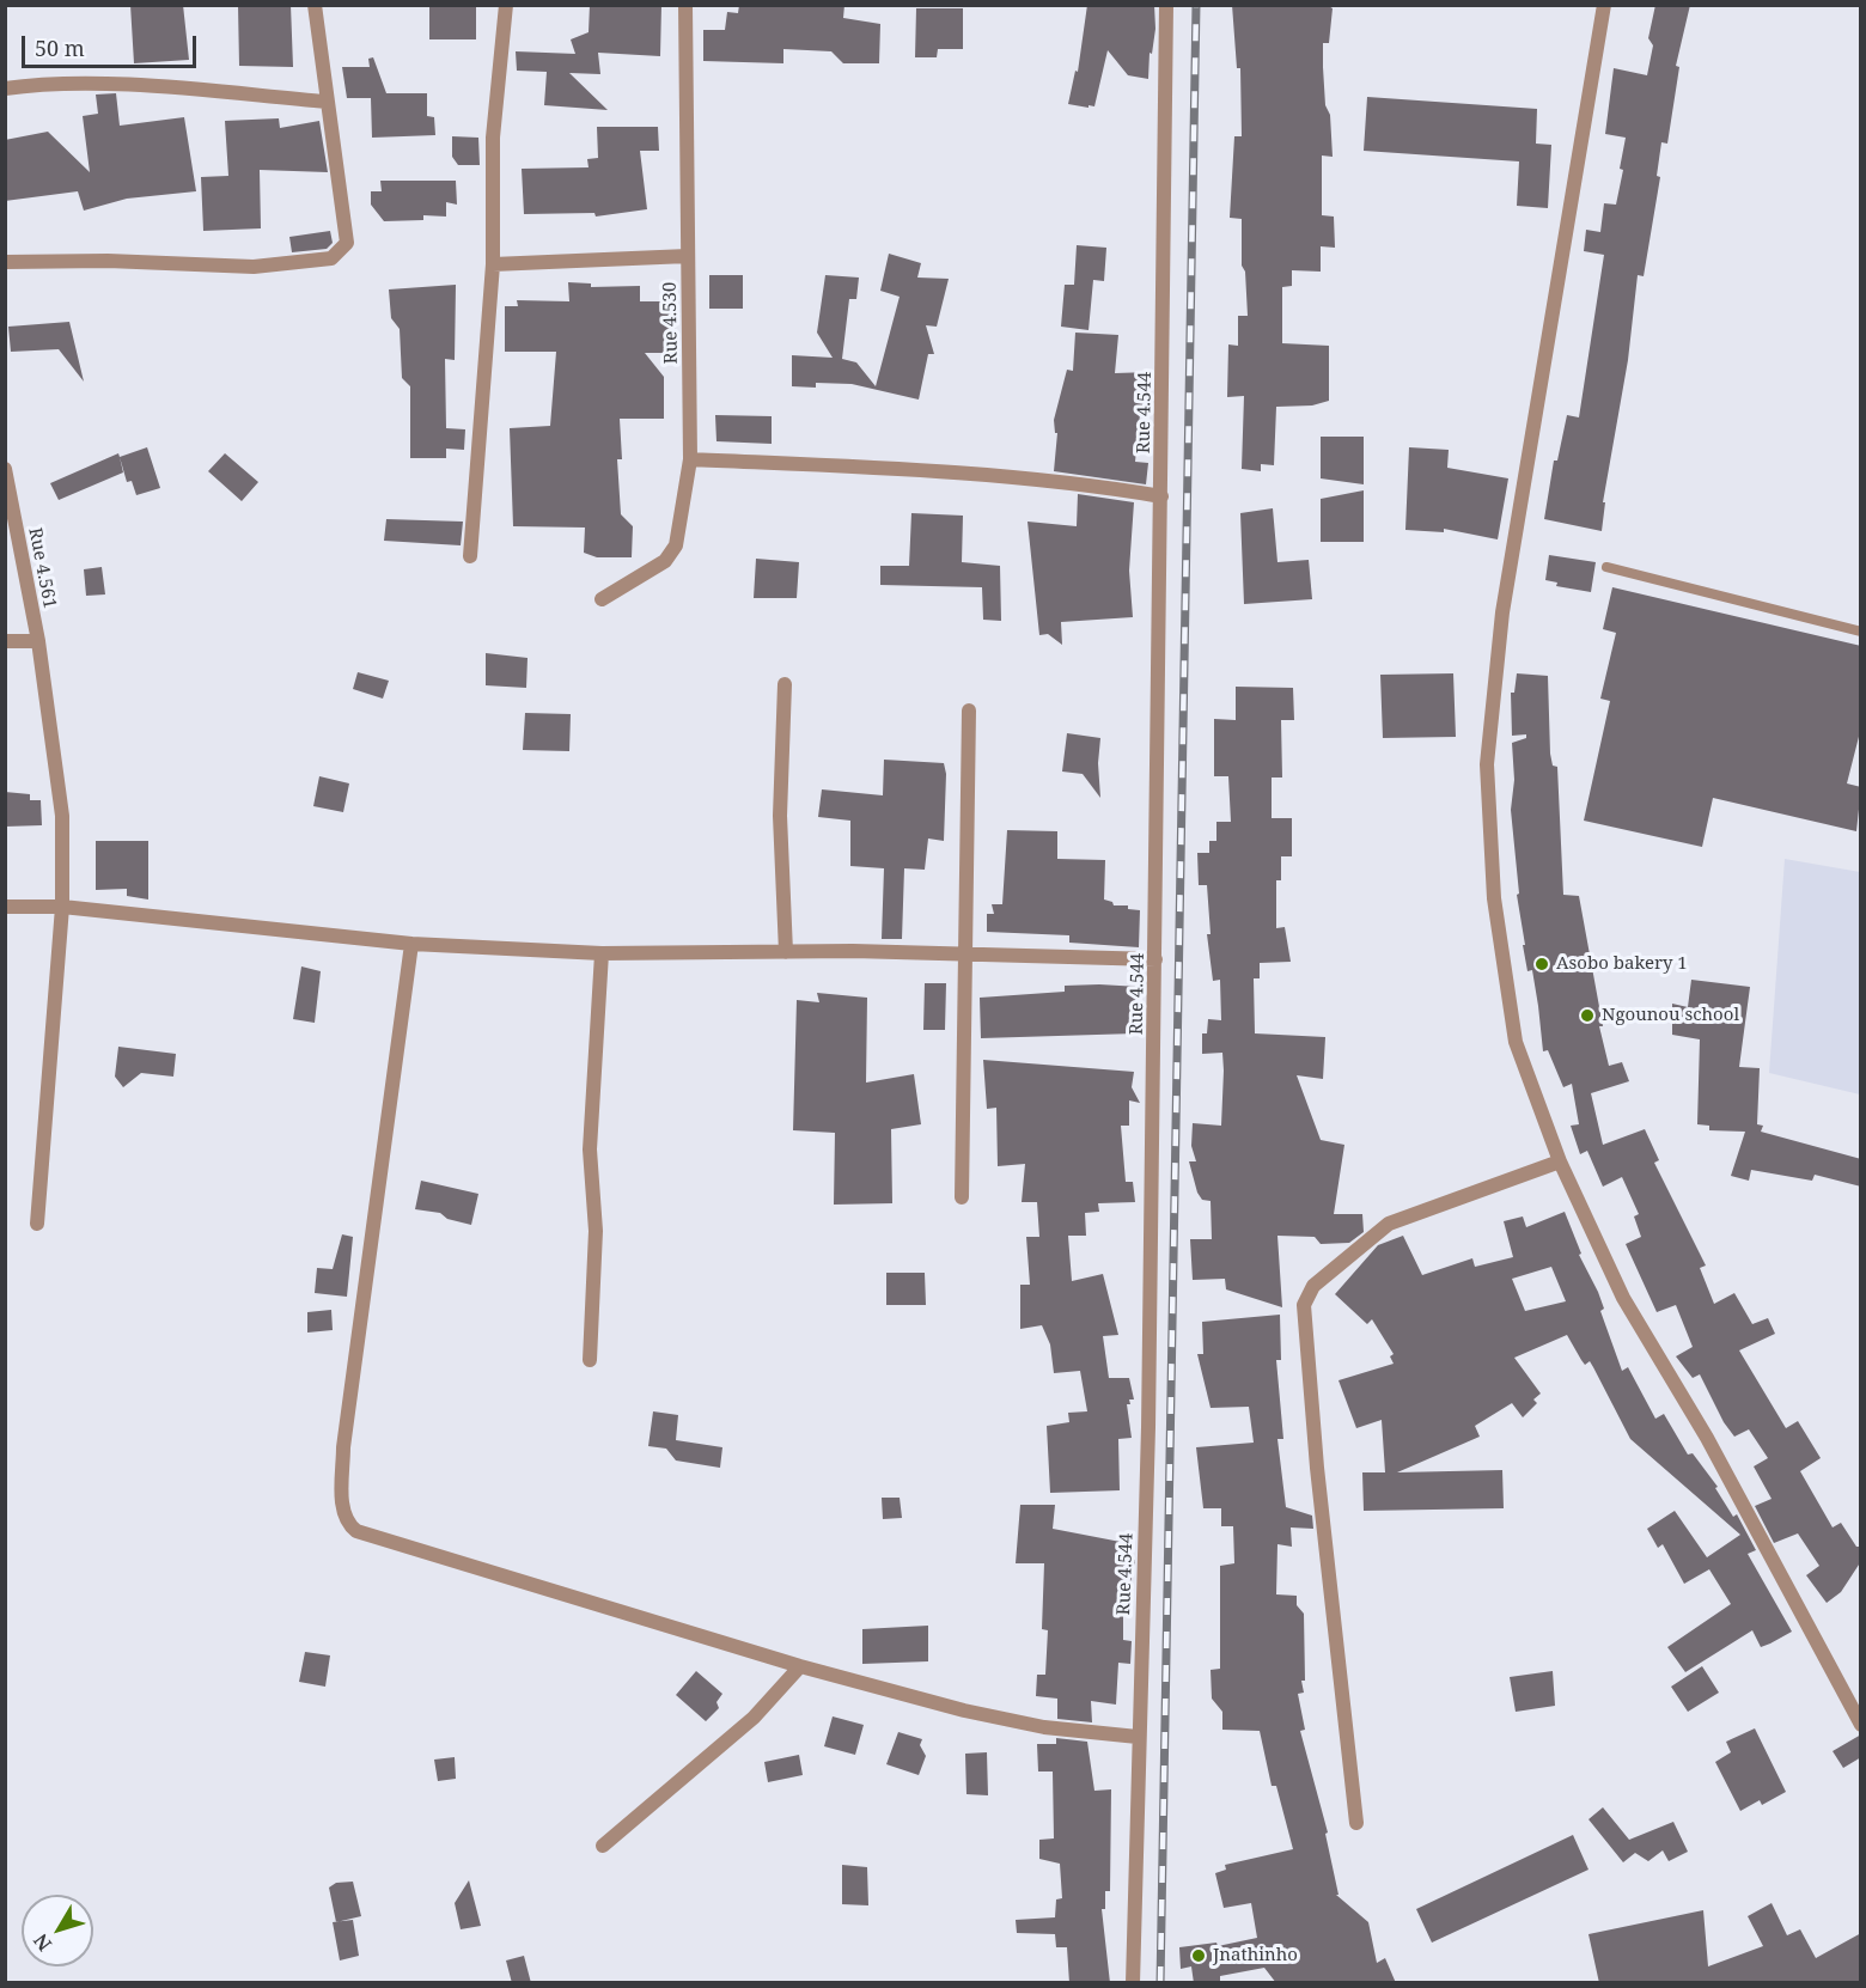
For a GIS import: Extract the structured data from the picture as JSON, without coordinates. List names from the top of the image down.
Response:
{
  "streets": {
    "street": ["Rue 4.530", "Rue 4.544", "Rue 4.561"]
  },
  "places": ["Asobo bakery 1", "Ngounou school", "Jnathinho"],
  "scale_bar": "50 m",
  "north": "bottom left"
}
